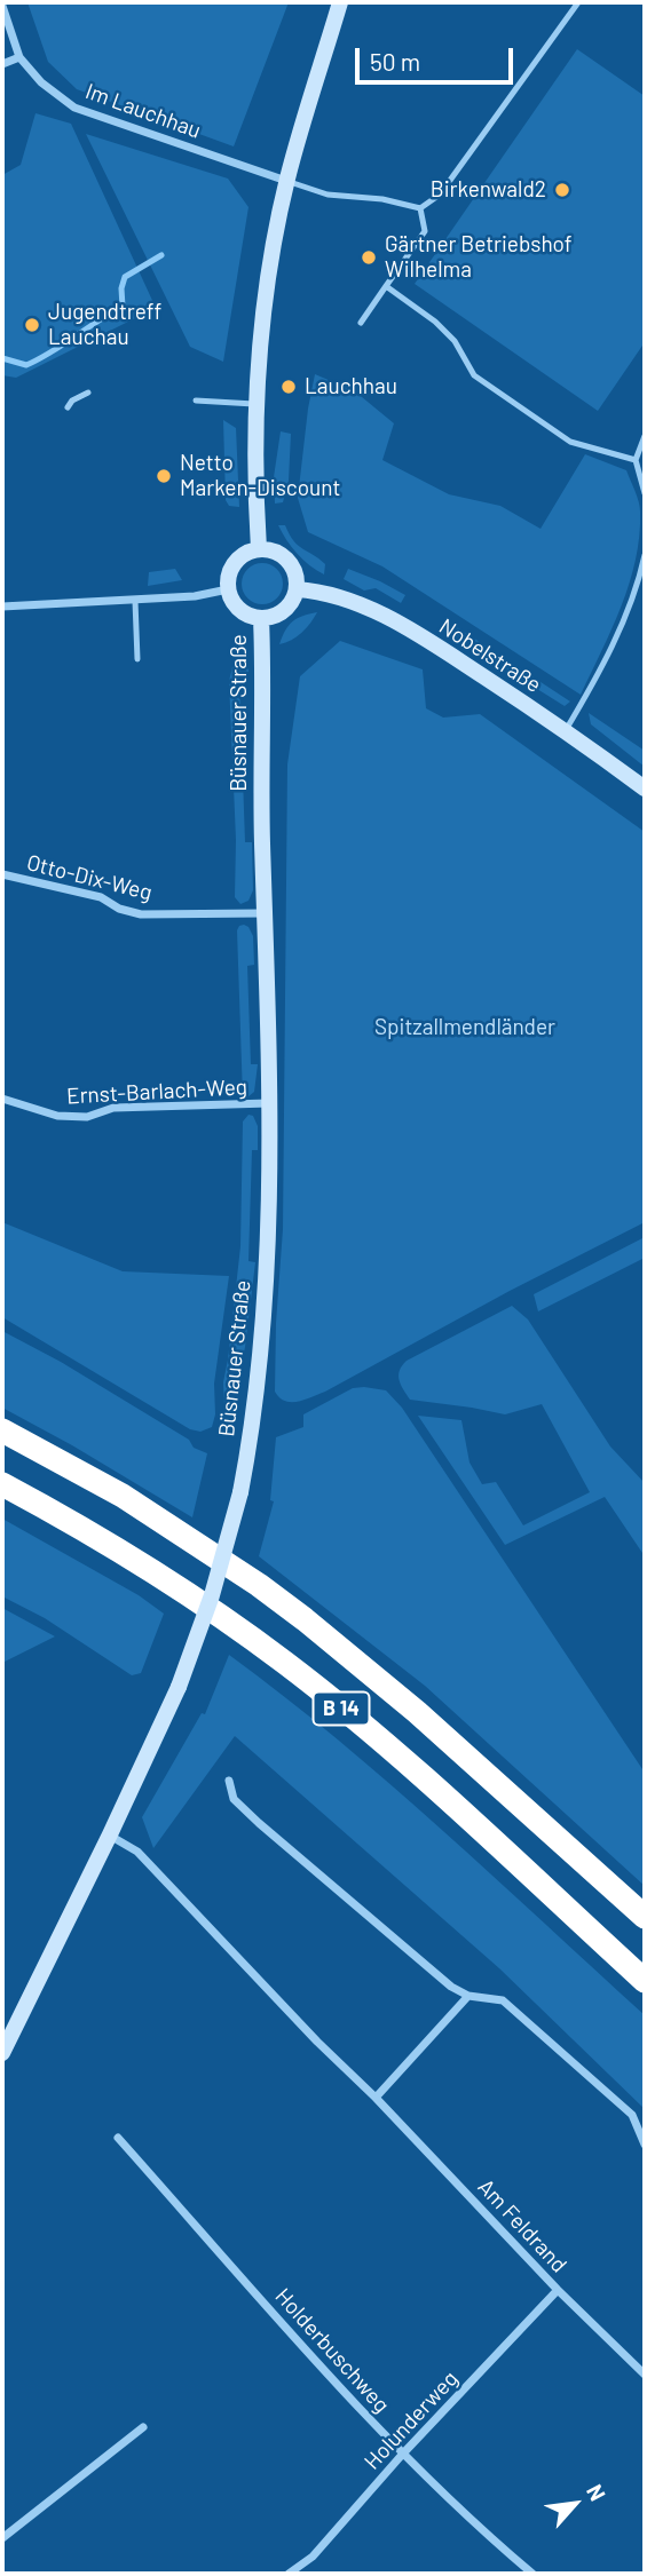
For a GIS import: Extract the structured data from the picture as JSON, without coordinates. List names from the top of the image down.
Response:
{
  "streets": {
    "highway": ["B 14"],
    "street": [
      "Im Lauchhau",
      "Nobelstraße",
      "Büsnauer Straße",
      "Otto-Dix-Weg",
      "Ernst-Barlach-Weg",
      "Am Feldrand",
      "Holderbuschweg",
      "Holunderweg"
    ]
  },
  "crossings": [
    ["Nobelstraße", "Büsnauer Straße"],
    ["Büsnauer Straße", "Otto-Dix-Weg"],
    ["Büsnauer Straße", "Ernst-Barlach-Weg"],
    ["Büsnauer Straße", "Am Feldrand"],
    ["Am Feldrand", "Holunderweg"],
    ["Holderbuschweg", "Holunderweg"]
  ],
  "parks": ["Spitzallmendländer"],
  "places": [
    "Birkenwald2",
    "Gärtner Betriebshof Wilhelma",
    "Jugendtreff Lauchau",
    "Lauchhau",
    "Netto Marken-Discount"
  ],
  "scale_bar": "50 m",
  "north": "top right"
}
